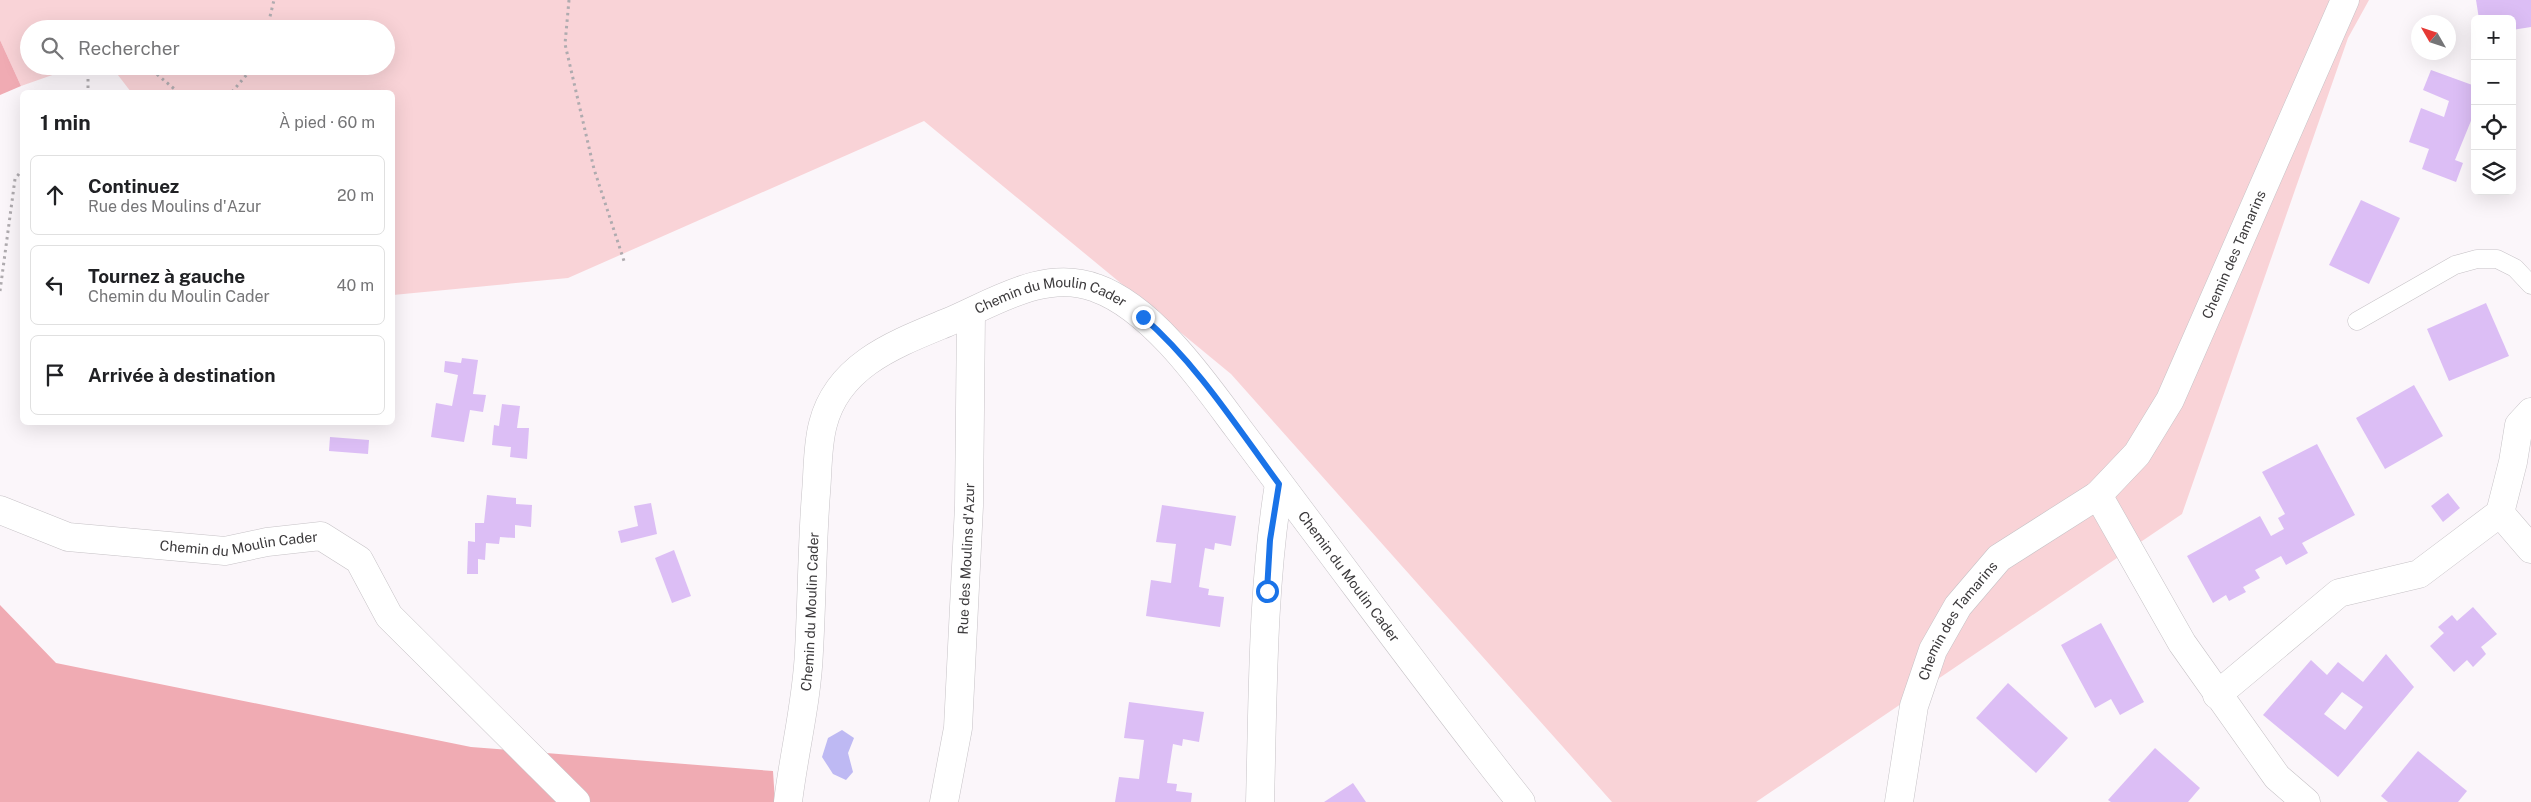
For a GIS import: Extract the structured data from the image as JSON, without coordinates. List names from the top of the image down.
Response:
{
  "streets": {
    "street": ["Chemin des Tamarins", "Chemin du Moulin Cader", "Rue des Moulins d'Azur"]
  },
  "crossings": [
    ["Chemin du Moulin Cader", "Rue des Moulins d'Azur"]
  ],
  "north": "top left",
  "page": {
    "map_buttons": ["+", "−"],
    "search": "Rechercher",
    "heading": ["1 min", "À pied · 60 m"],
    "list": [
      ["Continuez", "Rue des Moulins d'Azur", "20 m"],
      ["Tournez à gauche", "Chemin du Moulin Cader", "40 m"],
      "Arrivée à destination"
    ]
  }
}
